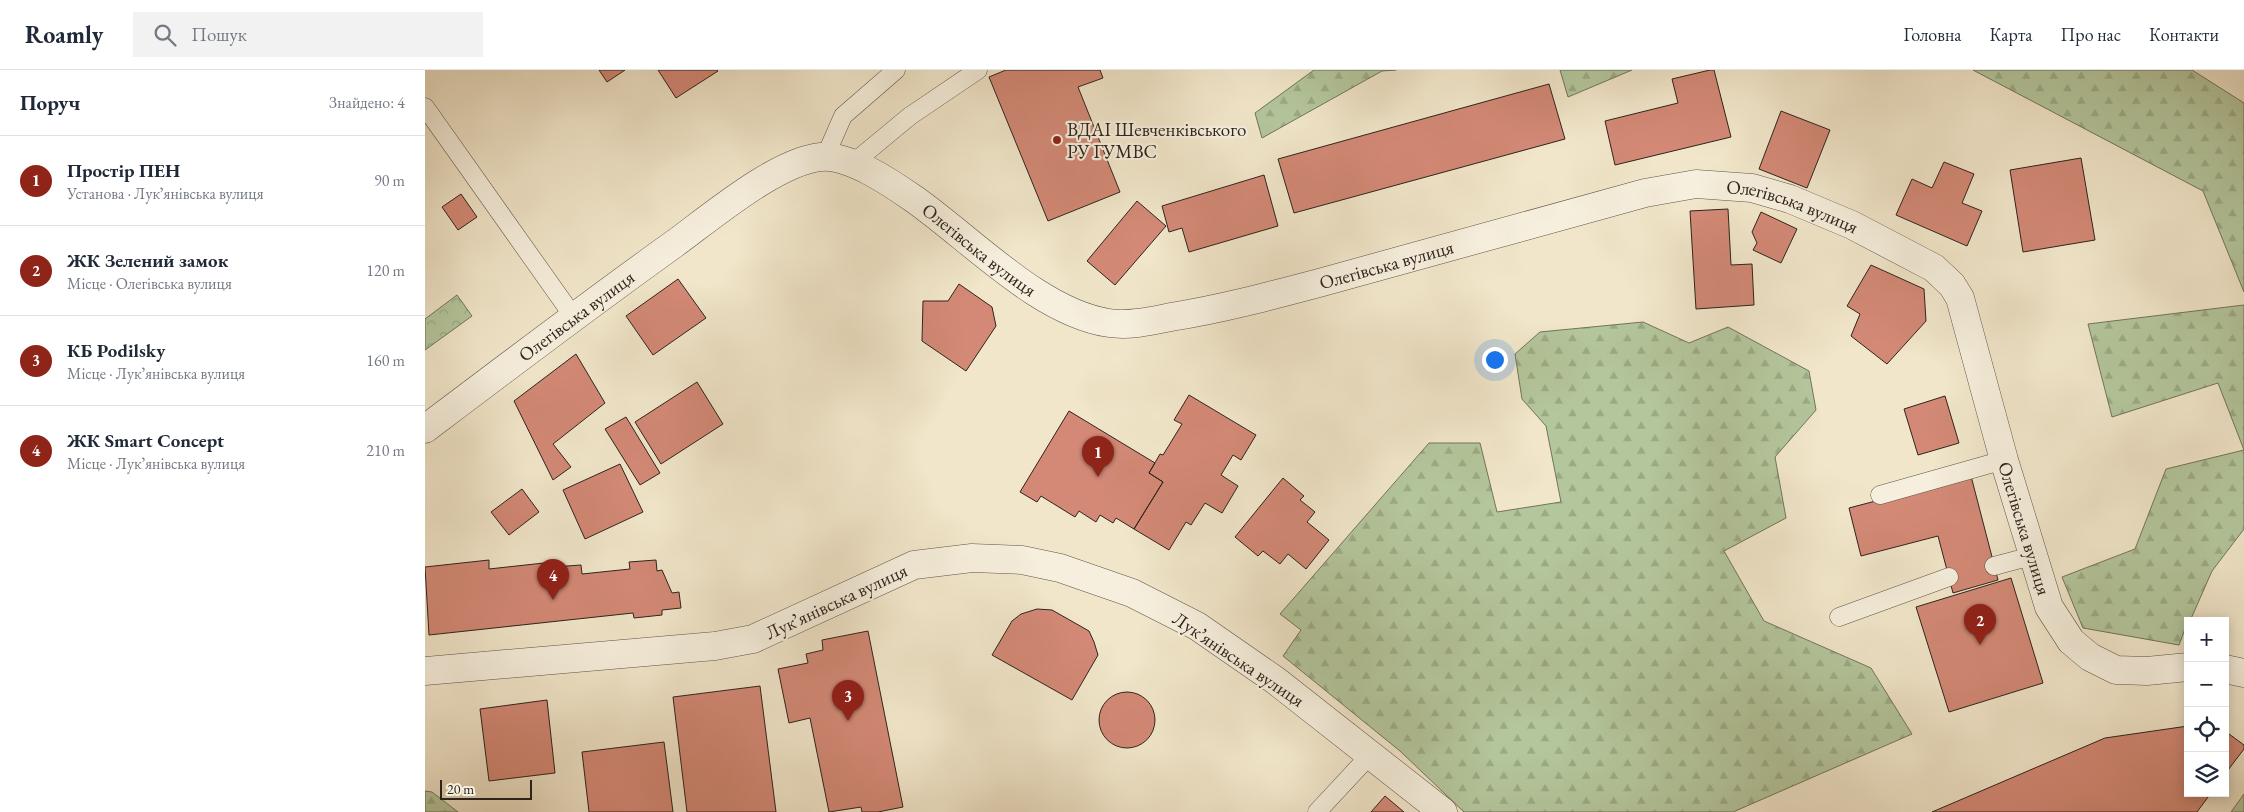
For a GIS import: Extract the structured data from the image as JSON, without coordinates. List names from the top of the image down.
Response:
{
  "streets": {
    "street": ["Олегівська вулиця", "Лукʼянівська вулиця"]
  },
  "places": ["ВДАІ Шевченківського РУ ГУМВС"],
  "scale_bar": "20 m",
  "page": {
    "header": "Roamly",
    "search": "Пошук",
    "nav": [
      "Головна",
      "Карта",
      "Про нас",
      "Контакти"
    ],
    "heading": ["Поруч", "Знайдено: 4"],
    "list": [
      {
        "mark": "1",
        "name": "Простір ПЕН",
        "note": "Установа · Лукʼянівська вулиця",
        "value": "90 m"
      },
      {
        "mark": "2",
        "name": "ЖК Зелений замок",
        "note": "Місце · Олегівська вулиця",
        "value": "120 m"
      },
      {
        "mark": "3",
        "name": "КБ Podilsky",
        "note": "Місце · Лукʼянівська вулиця",
        "value": "160 m"
      },
      {
        "mark": "4",
        "name": "ЖК Smart Concept",
        "note": "Місце · Лукʼянівська вулиця",
        "value": "210 m"
      }
    ],
    "pins": [
      "1",
      "4",
      "2",
      "3"
    ],
    "map_buttons": ["+", "−"],
    "scale": "20 m"
  }
}
